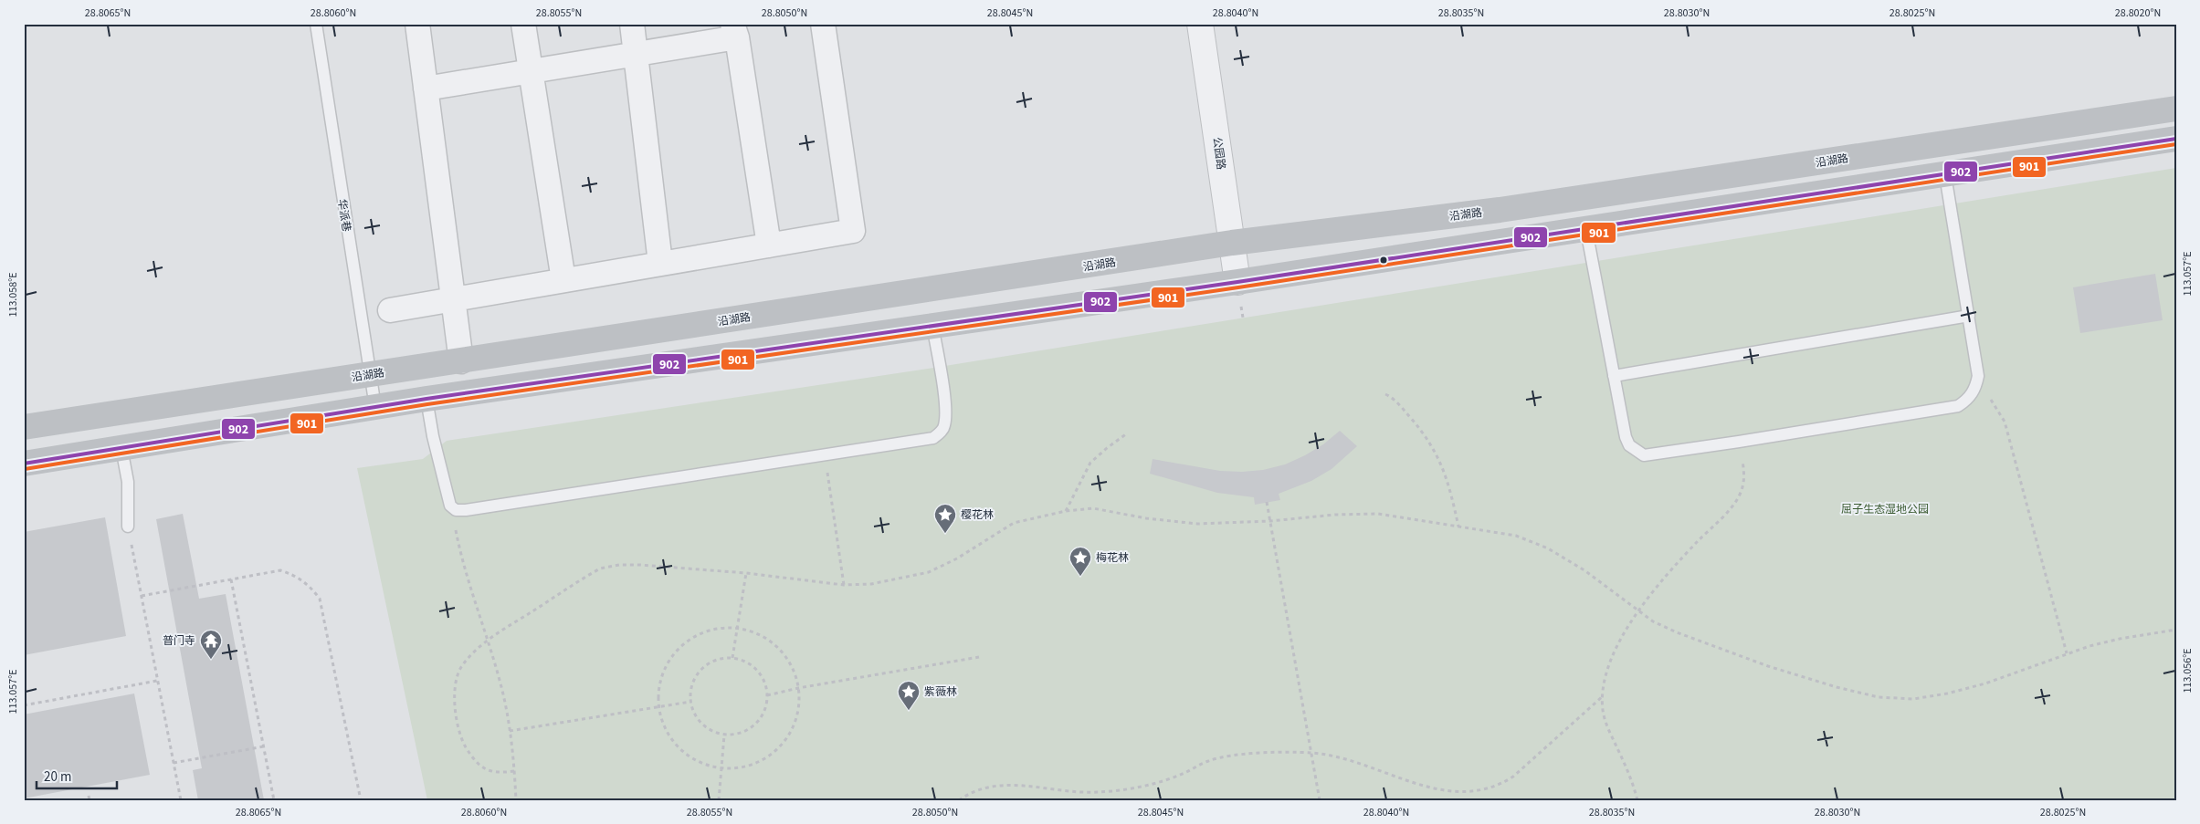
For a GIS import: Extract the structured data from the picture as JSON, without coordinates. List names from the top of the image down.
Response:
{
  "streets": {
    "main road": ["沿湖路"],
    "street": ["公园路"],
    "lane": ["华派巷"]
  },
  "crossings": [
    ["公园路", "沿湖路"],
    ["沿湖路", "华派巷"]
  ],
  "parks": ["屈子生态湿地公园"],
  "places": {
    "place": ["樱花林", "梅花林", "紫薇林"],
    "temple": ["普门寺"]
  },
  "lines": ["transit line 902", "transit line 901"],
  "scale_bar": "20 m",
  "coordinates": [
    "28.8065°N",
    "28.8060°N",
    "28.8055°N",
    "28.8050°N",
    "28.8045°N",
    "28.8040°N",
    "28.8035°N",
    "28.8030°N",
    "28.8025°N",
    "28.8020°N",
    "113.057°E",
    "113.058°E",
    "113.056°E"
  ]
}
